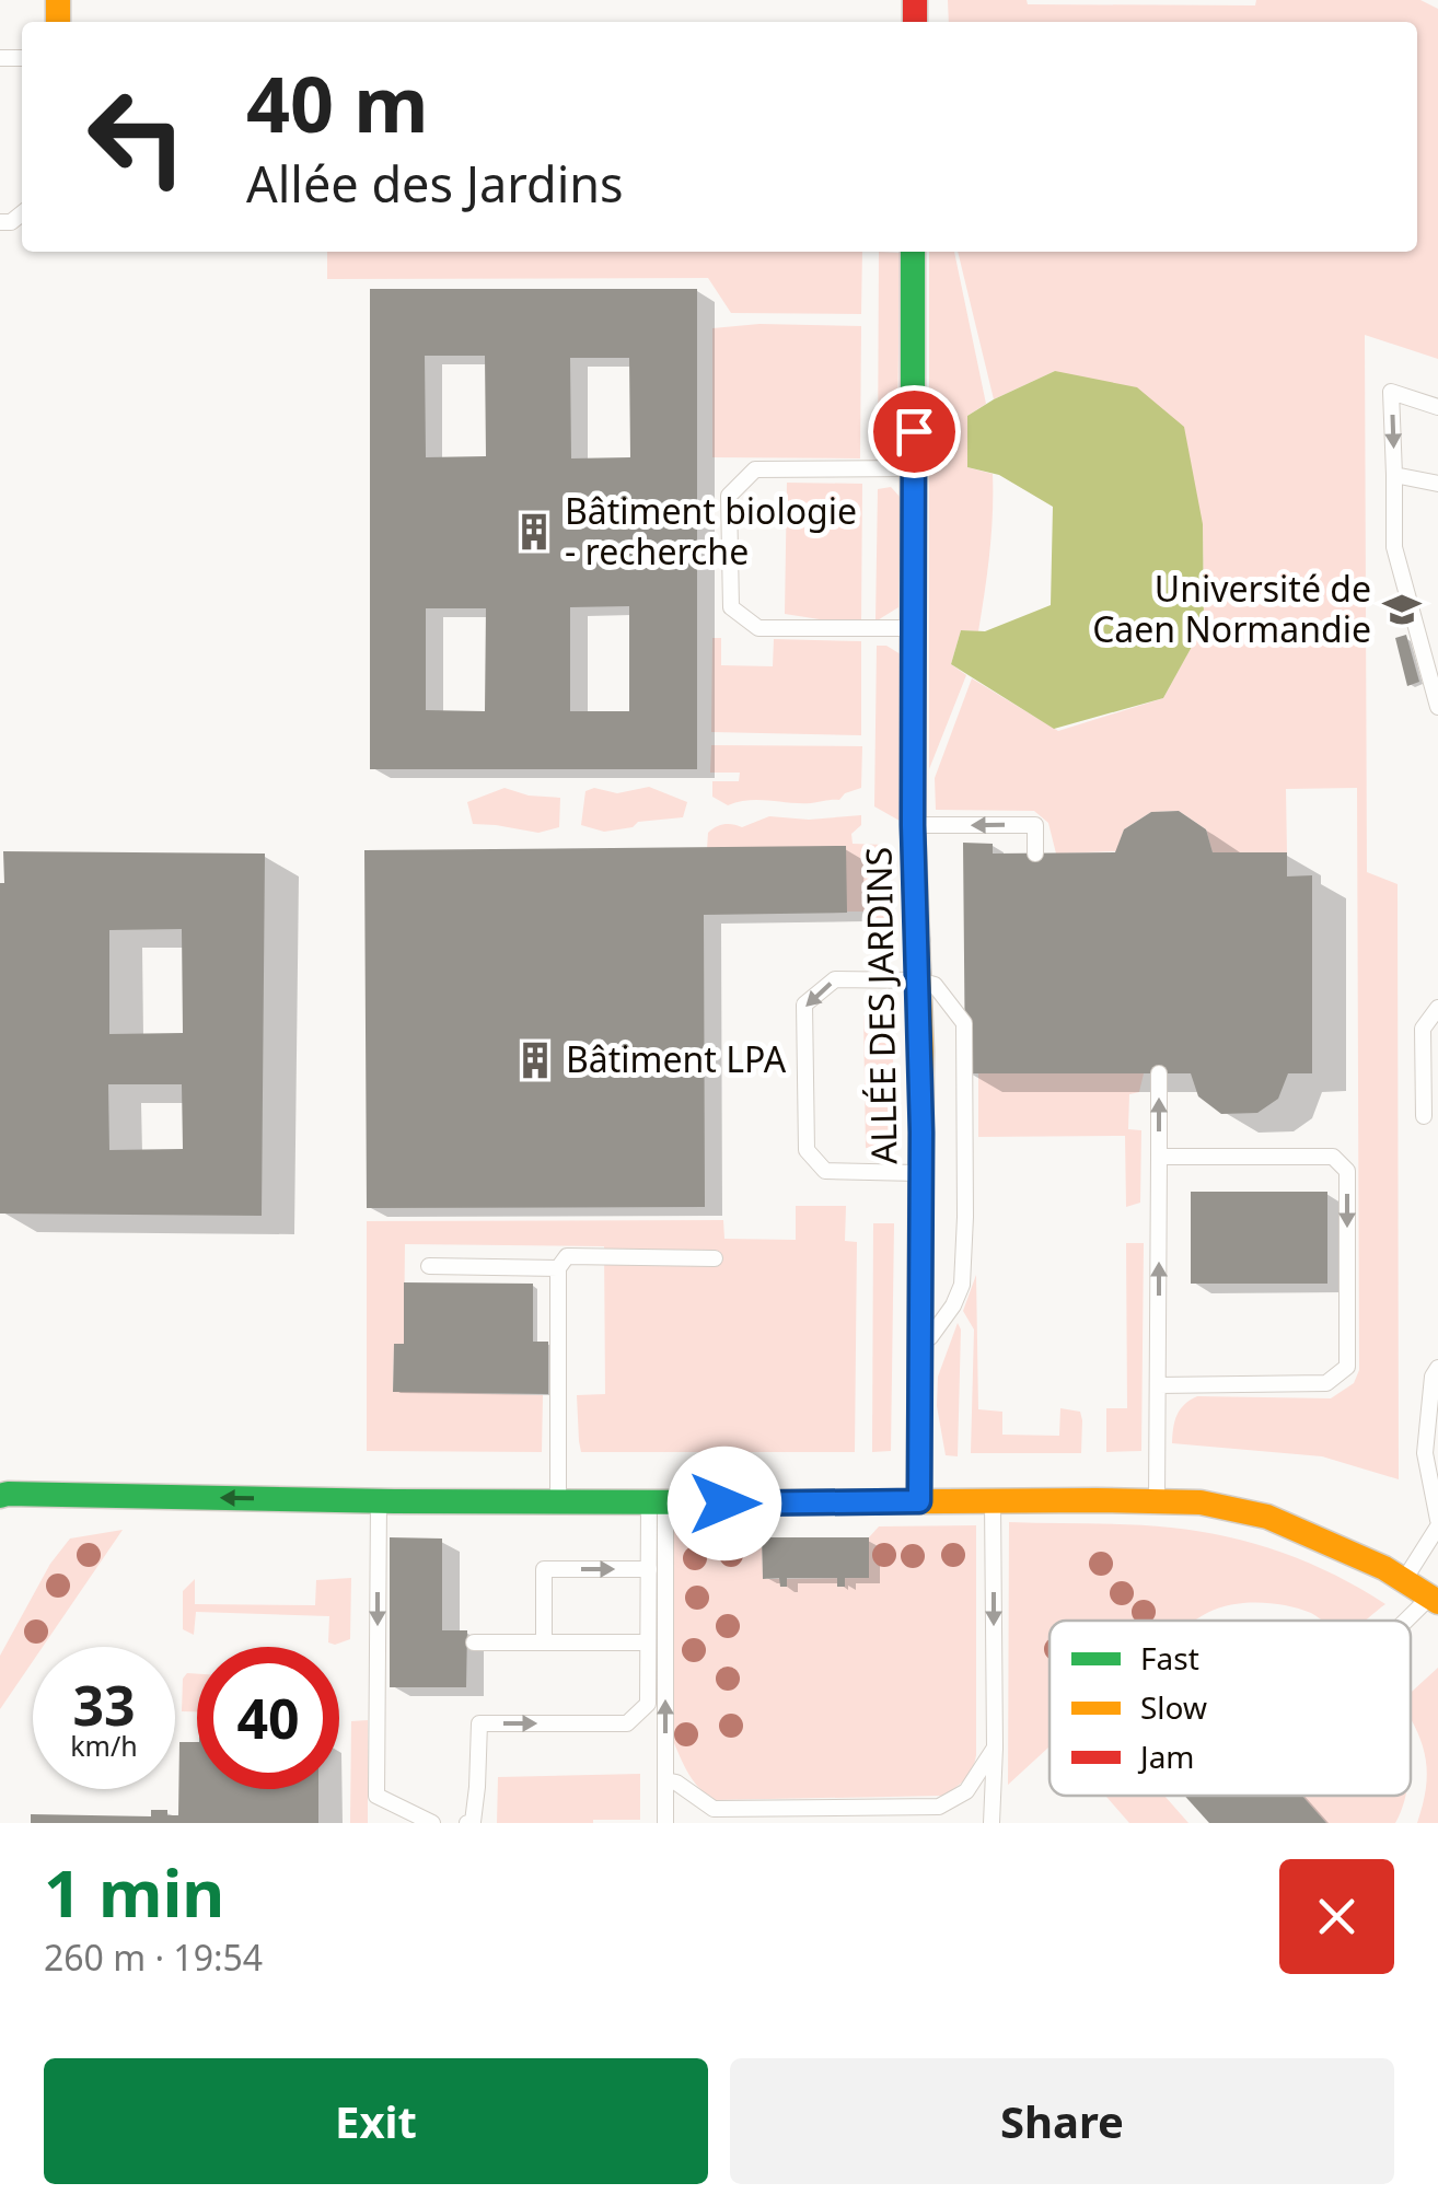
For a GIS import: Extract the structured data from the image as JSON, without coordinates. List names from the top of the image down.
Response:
{
  "streets": {
    "street": ["ALLÉE DES JARDINS"]
  },
  "places": {
    "building": ["Bâtiment biologie - recherche", "Bâtiment LPA"],
    "school or university": ["Université de Caen Normandie"]
  },
  "legend": ["Fast", "Slow", "Jam"],
  "page": {
    "turn": ["40 m", "Allée des Jardins"],
    "speed": "33 km/h",
    "limit": "40",
    "heading": ["1 min", "260 m · 19:54"],
    "buttons": ["Exit", "Share"]
  }
}
